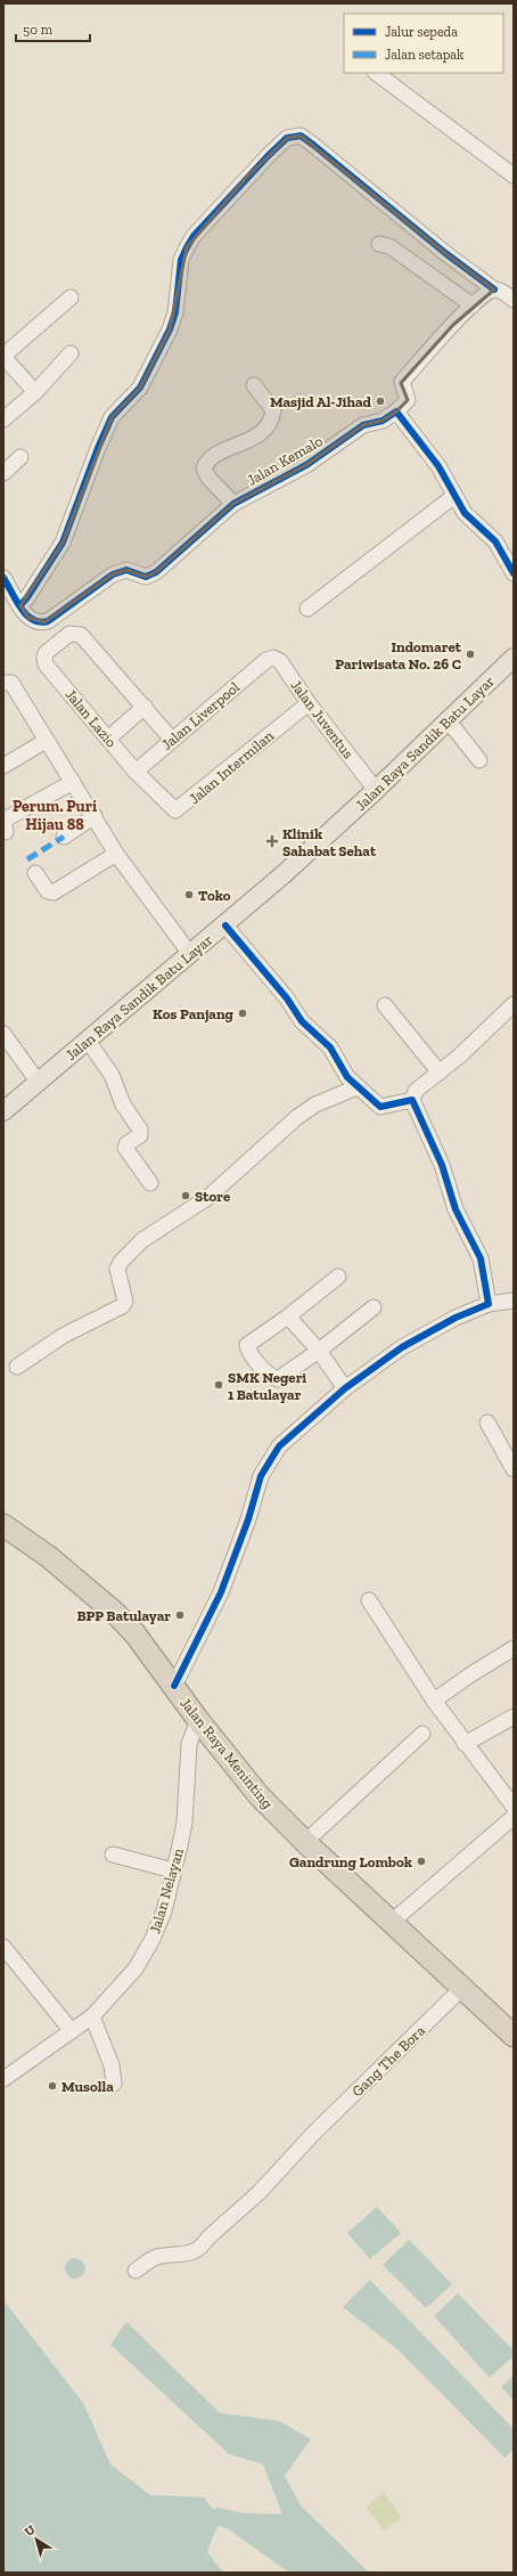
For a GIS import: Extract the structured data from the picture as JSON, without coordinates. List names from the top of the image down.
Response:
{
  "streets": {
    "highway": ["Jalan Raya Meninting"],
    "main road": ["Jalan Raya Sandik Batu Layar"],
    "street": [
      "Jalan Kemalo",
      "Jalan Liverpool",
      "Jalan Lazio",
      "Jalan Juventus",
      "Jalan Intermilan",
      "Jalan Nelayan",
      "Gang The Bora"
    ]
  },
  "crossings": [
    ["Jalan Liverpool", "Jalan Lazio"],
    ["Jalan Liverpool", "Jalan Juventus"],
    ["Jalan Liverpool", "Jalan Intermilan"],
    ["Jalan Lazio", "Jalan Intermilan"],
    ["Jalan Juventus", "Jalan Raya Sandik Batu Layar"],
    ["Jalan Juventus", "Jalan Intermilan"],
    ["Jalan Raya Meninting", "Jalan Nelayan"],
    ["Jalan Raya Meninting", "Gang The Bora"]
  ],
  "districts": ["Perum. Puri Hijau 88"],
  "places": {
    "other": [
      "Masjid Al-Jihad",
      "Indomaret Pariwisata No. 26 C",
      "Toko",
      "Kos Panjang",
      "Store",
      "SMK Negeri 1 Batulayar",
      "BPP Batulayar",
      "Gandrung Lombok",
      "Musolla"
    ],
    "health": ["Klinik Sahabat Sehat"]
  },
  "legend": ["Jalur sepeda", "Jalan setapak"],
  "scale_bar": "50 m",
  "north": "top left"
}
